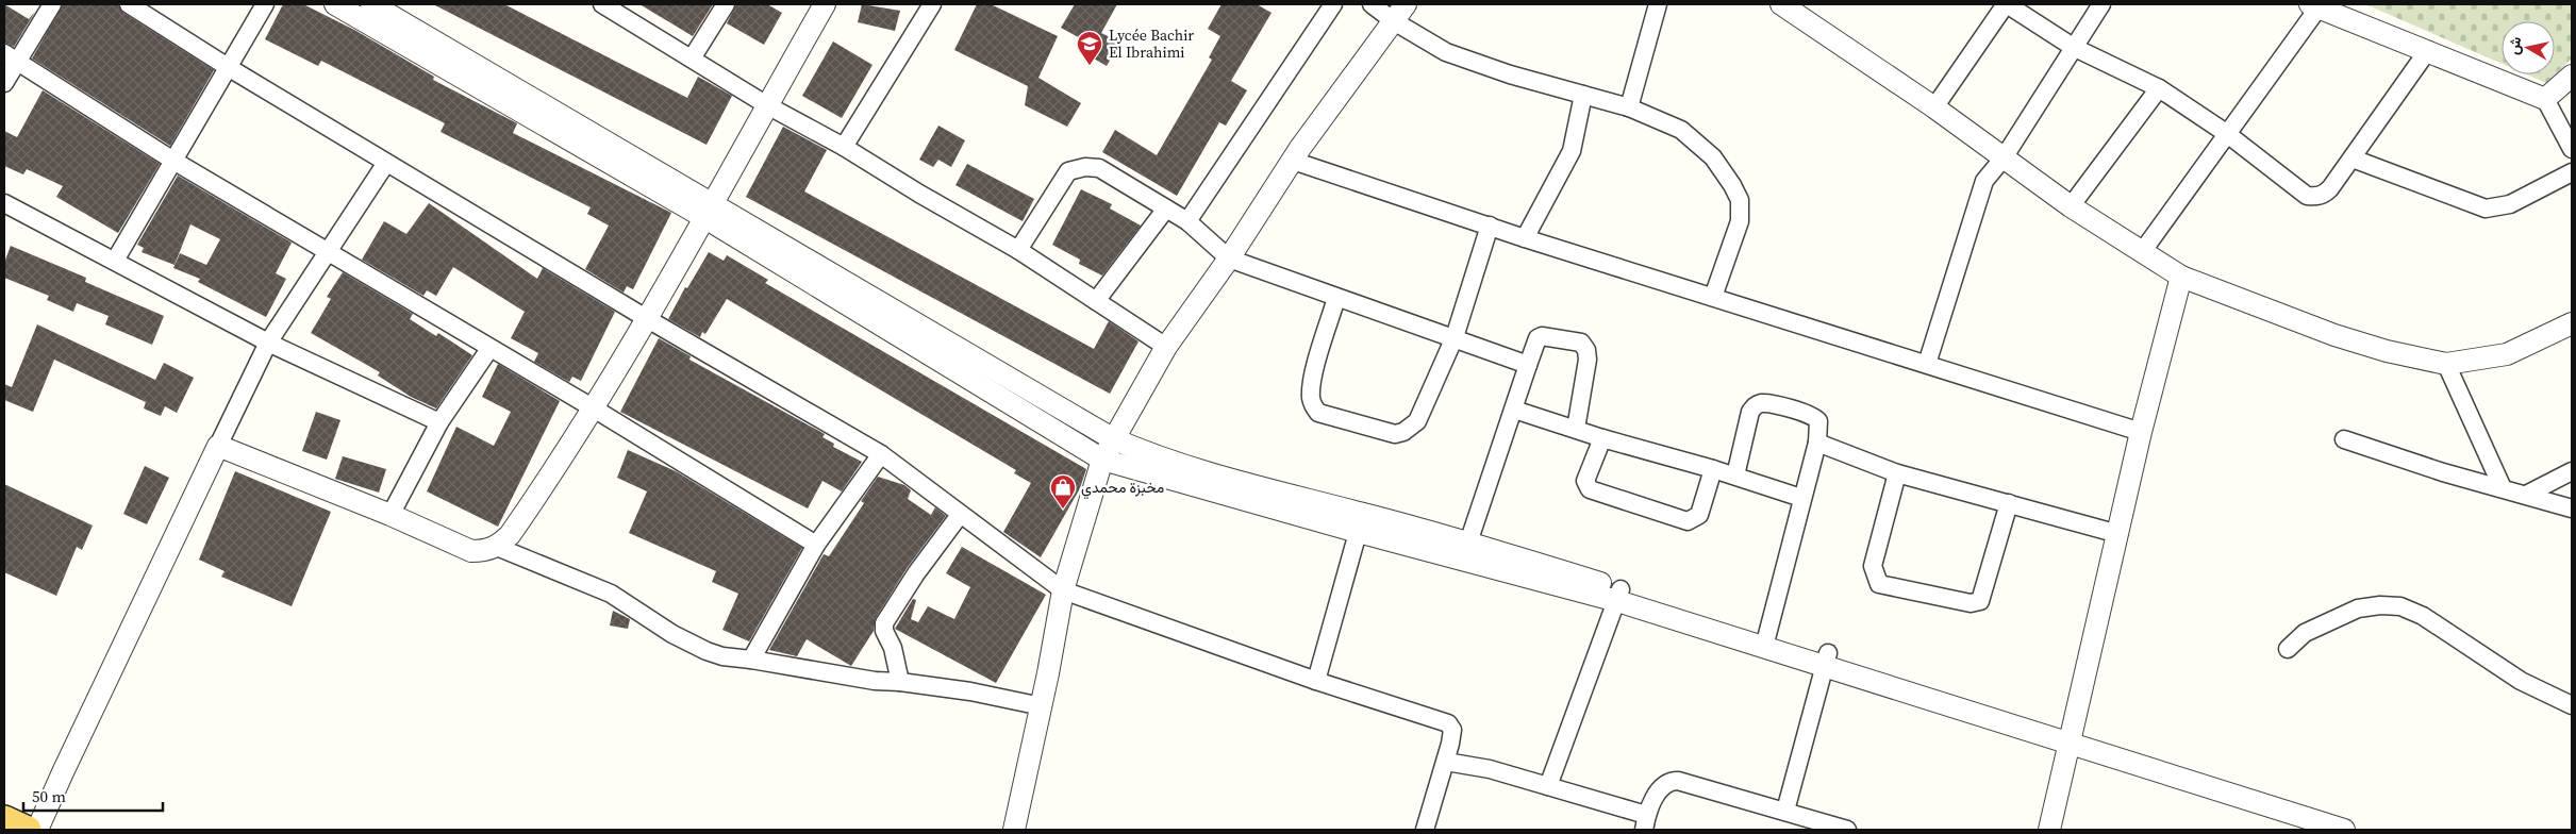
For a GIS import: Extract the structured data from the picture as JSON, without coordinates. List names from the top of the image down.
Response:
{
  "places": {
    "school or university": ["Lycée Bachir El Ibrahimi"],
    "shop": ["مخبزة محمدي"]
  },
  "scale_bar": "50 m",
  "north": "left"
}
